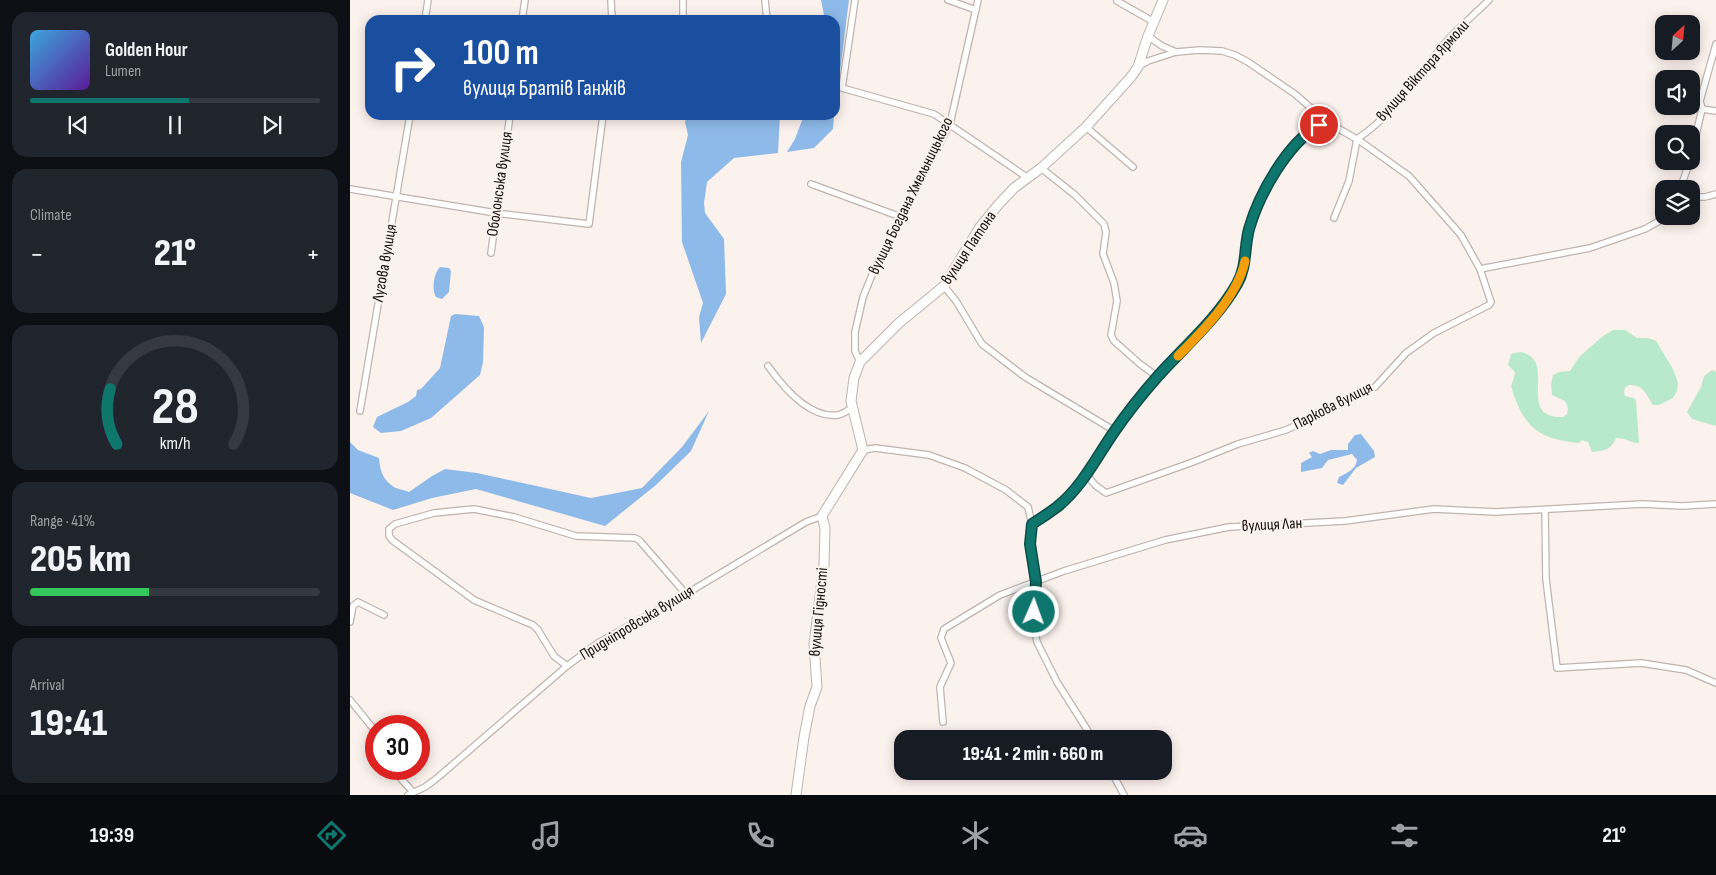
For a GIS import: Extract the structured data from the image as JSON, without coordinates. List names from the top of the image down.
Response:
{
  "streets": {
    "street": [
      "вулиця Віктора Ярмоли",
      "Оболонська вулиця",
      "вулиця Богдана Хмельницького",
      "вулиця Патона",
      "Лугова вулиця",
      "Паркова вулиця",
      "вулиця Лан",
      "вулиця Гідності",
      "Придніпровська вулиця"
    ]
  },
  "crossings": [
    ["вулиця Віктора Ярмоли", "вулиця Патона"],
    ["вулиця Богдана Хмельницького", "вулиця Патона"],
    ["вулиця Гідності", "Придніпровська вулиця"]
  ],
  "north": "top right",
  "page": {
    "turn": ["100 m", "вулиця Братів Ганжів"],
    "song": ["Golden Hour", "Lumen"],
    "tile": [
      "Climate",
      ["Range · 41%", "205 km"],
      ["Arrival", "19:41"]
    ],
    "heat": ["−", "21°", "+"],
    "limit": "30",
    "trip": "19:41 · 2 min · 660 m",
    "tabs": ["19:39", "21°"],
    "gauge": ["28", "km/h"]
  }
}
